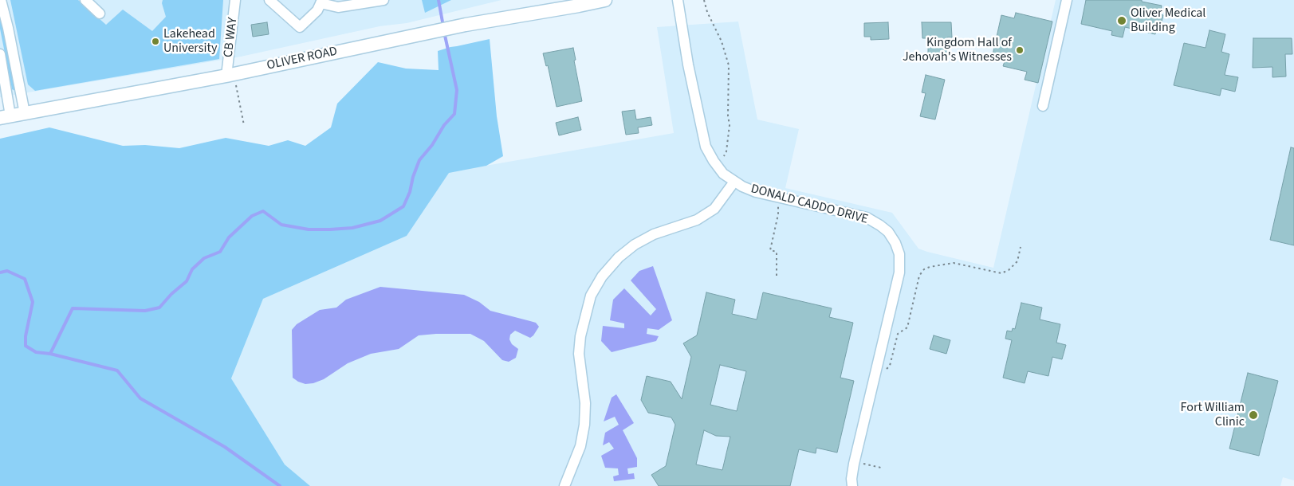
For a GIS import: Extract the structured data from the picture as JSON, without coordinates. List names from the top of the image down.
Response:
{
  "streets": {
    "main road": ["OLIVER ROAD"],
    "street": ["CB WAY", "DONALD CADDO DRIVE"]
  },
  "crossings": [
    ["CB WAY", "OLIVER ROAD"]
  ],
  "places": [
    "Oliver Medical Building",
    "Lakehead University",
    "Kingdom Hall of Jehovah's Witnesses",
    "Fort William Clinic"
  ]
}
